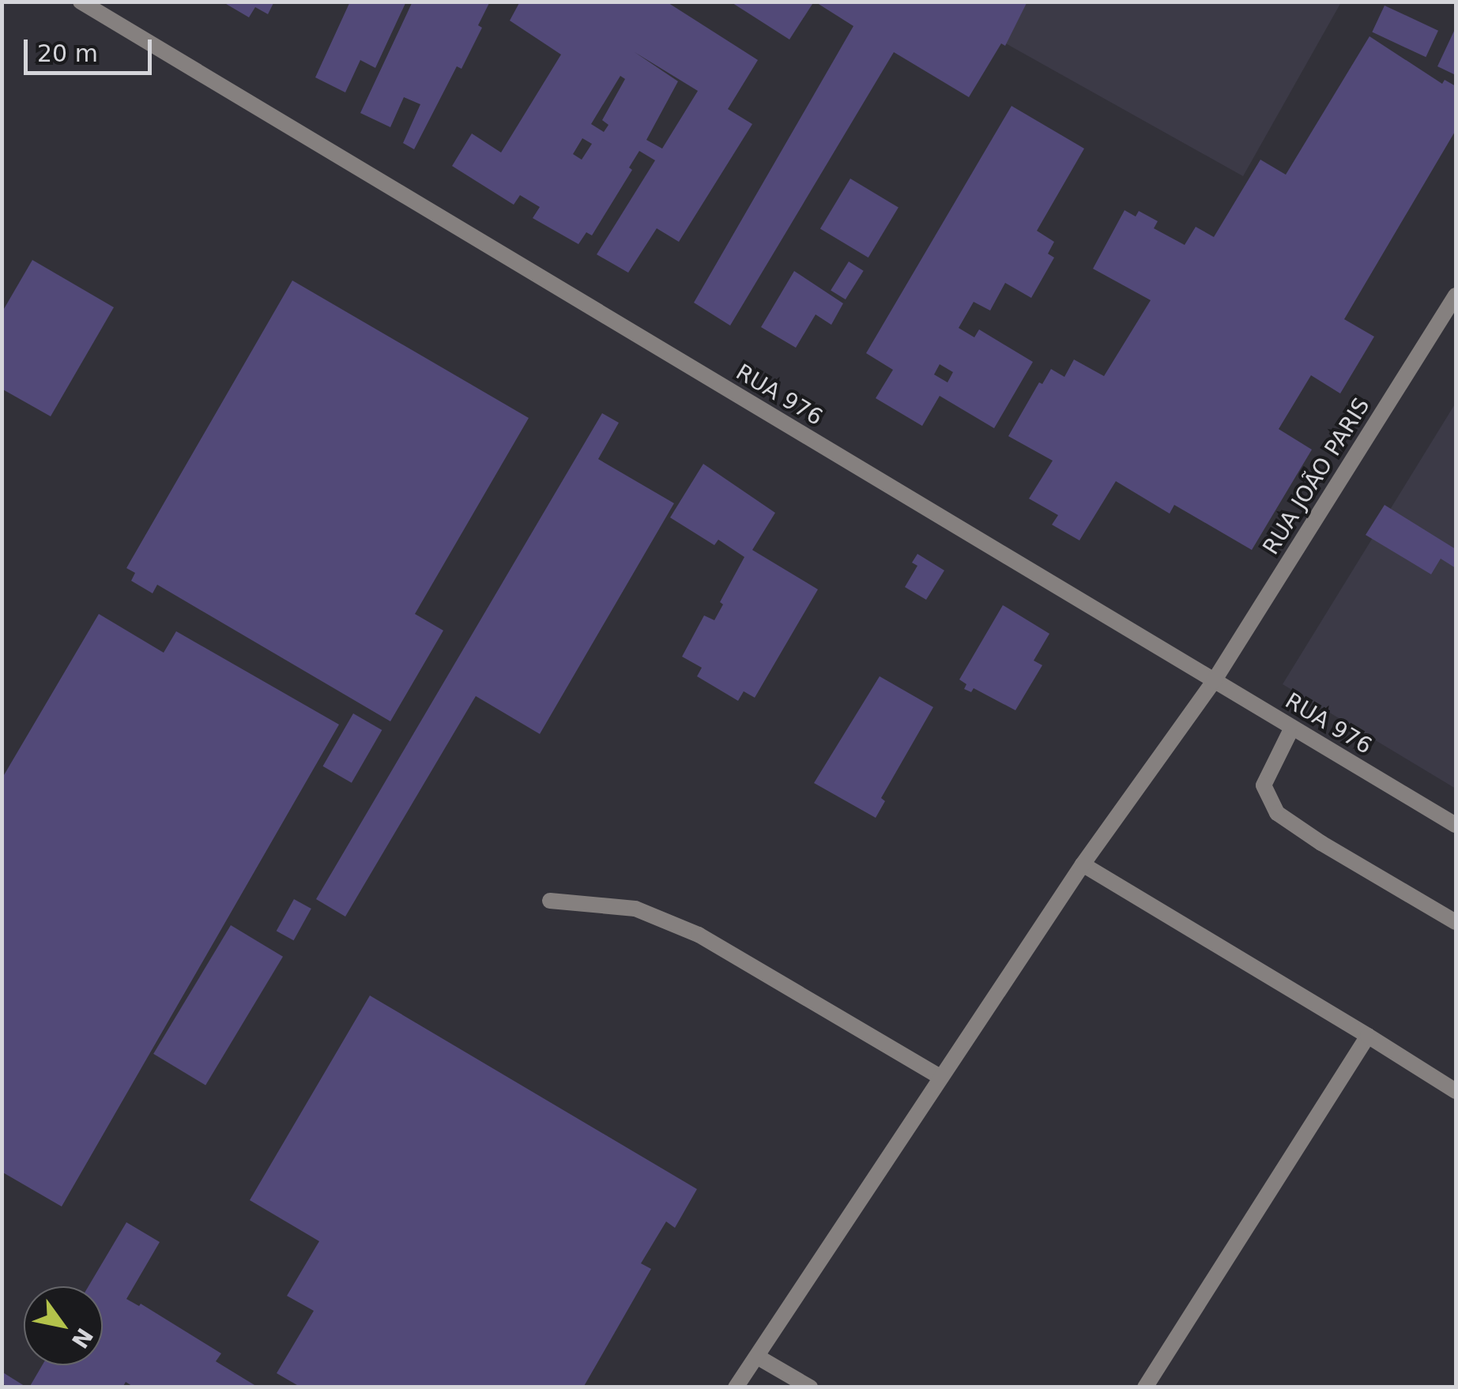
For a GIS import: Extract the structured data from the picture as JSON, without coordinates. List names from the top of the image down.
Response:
{
  "streets": {
    "street": ["RUA 976", "RUA JOÃO PARIS"]
  },
  "crossings": [
    ["RUA 976", "RUA JOÃO PARIS"]
  ],
  "scale_bar": "20 m",
  "north": "bottom right"
}
